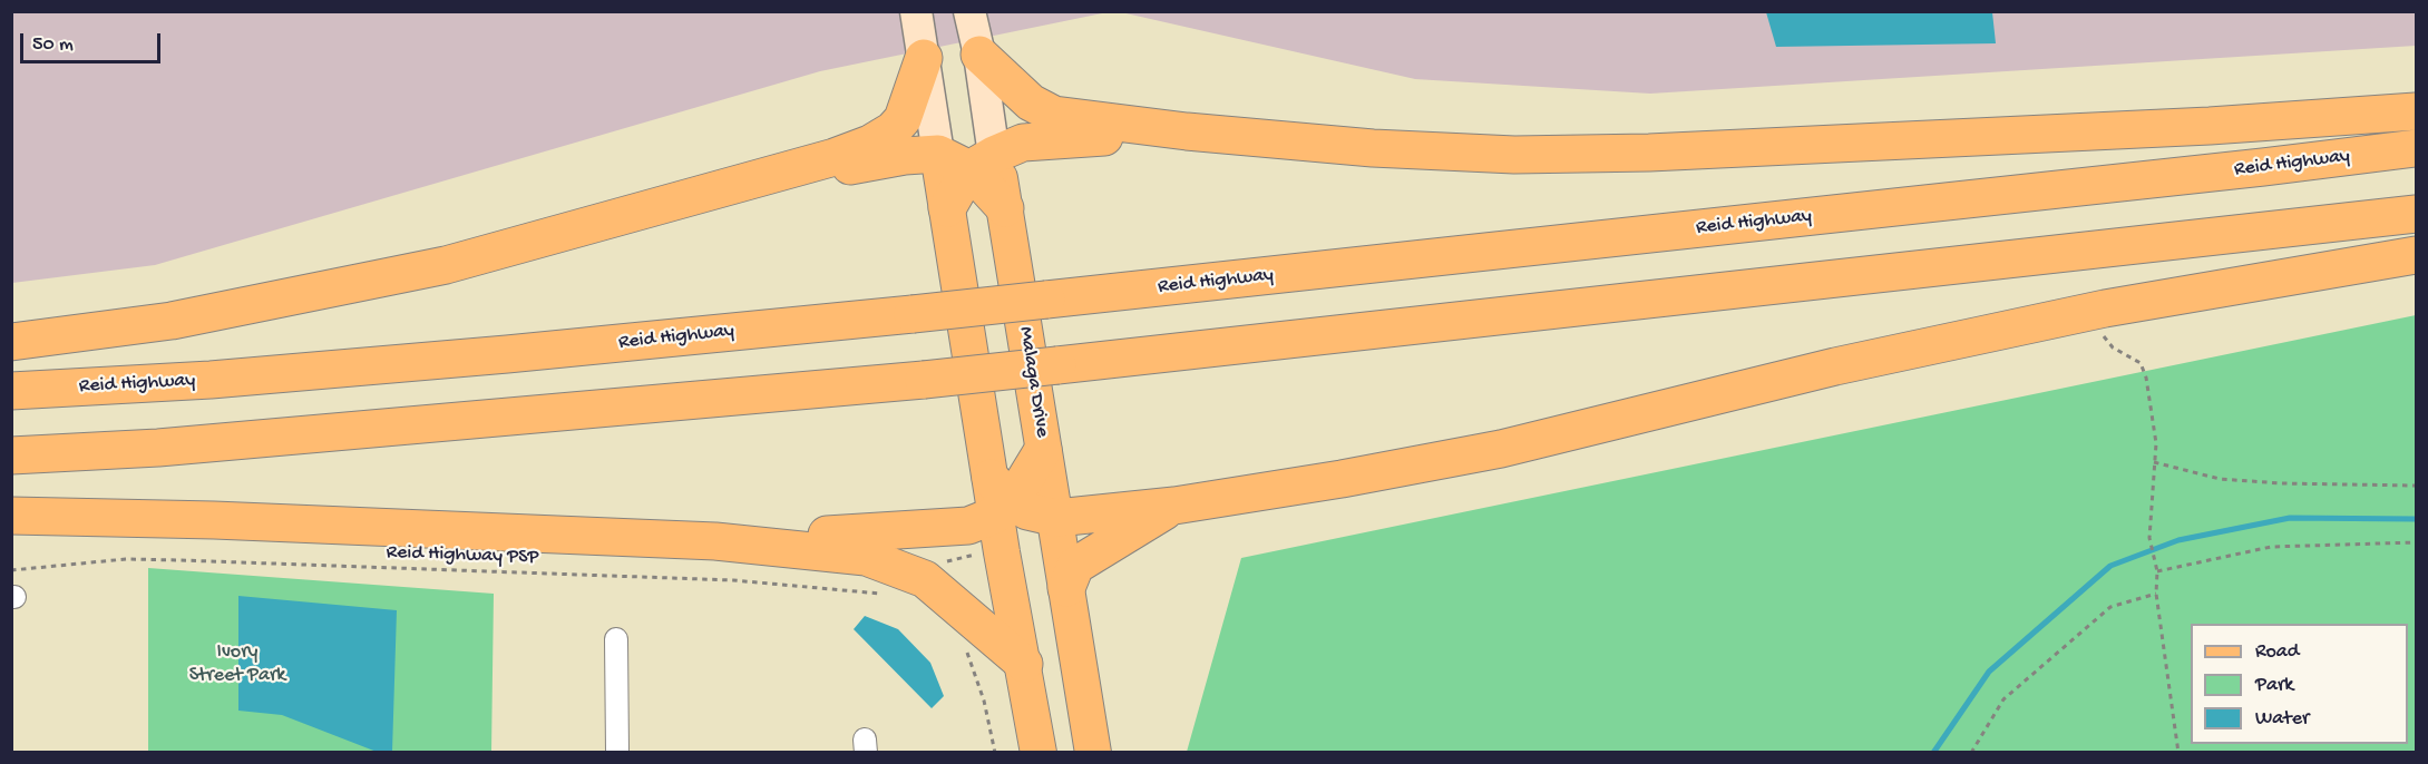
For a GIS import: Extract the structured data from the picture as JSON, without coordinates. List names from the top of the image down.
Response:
{
  "streets": {
    "highway": ["Reid Highway"],
    "main road": ["Malaga Drive"],
    "path": ["Reid Highway PSP"]
  },
  "parks": ["Ivory Street Park"],
  "legend": ["Road", "Park", "Water"],
  "scale_bar": "50 m"
}
